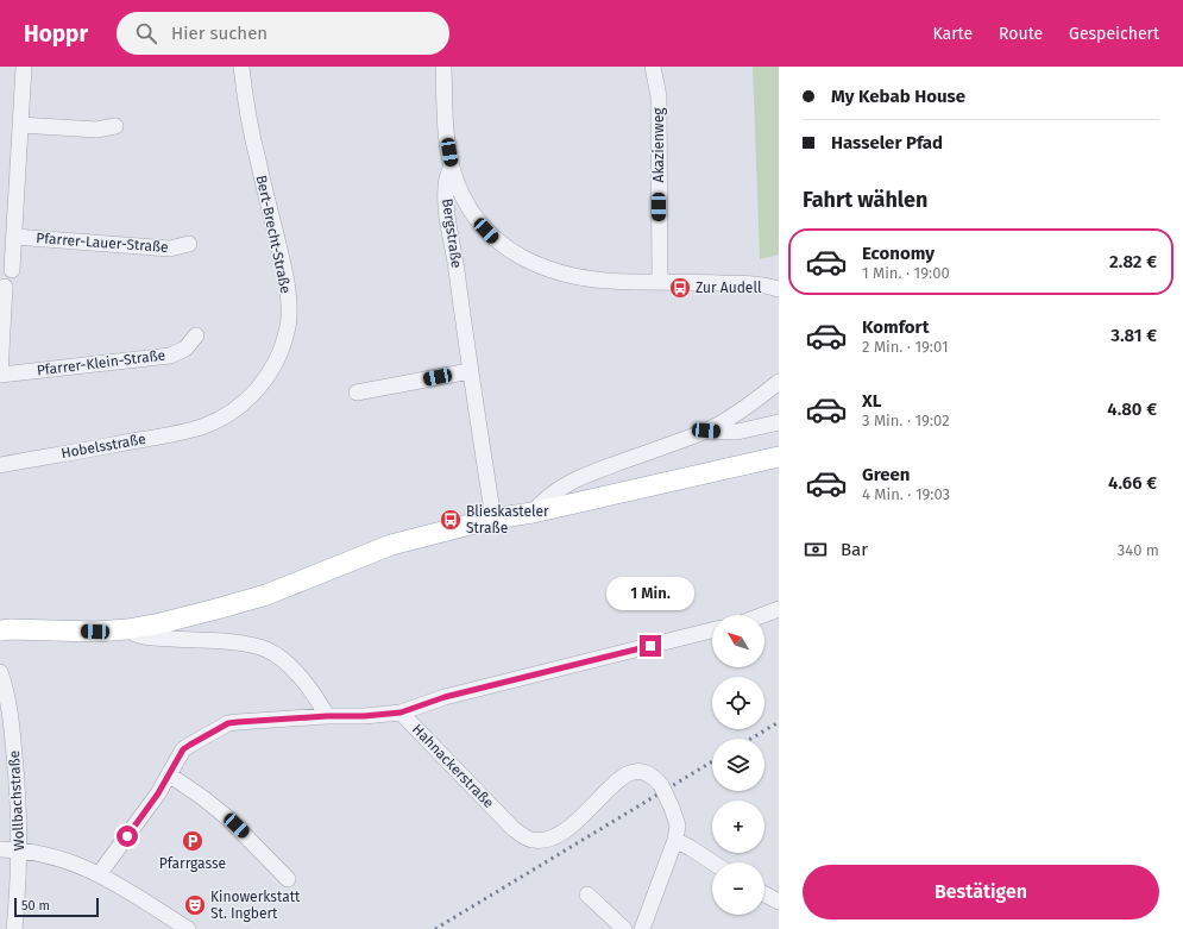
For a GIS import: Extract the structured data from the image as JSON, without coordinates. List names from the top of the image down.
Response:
{
  "streets": {
    "street": [
      "Akazienweg",
      "Bergstraße",
      "Bert-Brecht-Straße",
      "Pfarrer-Lauer-Straße",
      "Pfarrer-Klein-Straße",
      "Hobelsstraße",
      "Hahnackerstraße",
      "Wollbachstraße"
    ]
  },
  "crossings": [
    ["Bert-Brecht-Straße", "Hobelsstraße"]
  ],
  "places": {
    "bus stop": ["Zur Audell", "Blieskasteler Straße"],
    "parking": ["Pfarrgasse"],
    "theatre": ["Kinowerkstatt St. Ingbert"]
  },
  "scale_bar": "50 m",
  "north": "top left",
  "page": {
    "header": "Hoppr",
    "search": "Hier suchen",
    "nav": ["Karte", "Route", "Gespeichert"],
    "banner": ["My Kebab House", "Hasseler Pfad"],
    "heading": "Fahrt wählen",
    "list": [
      {
        "name": "Economy",
        "note": "1 Min. · 19:00",
        "value": "2.82 €"
      },
      {
        "name": "Komfort",
        "note": "2 Min. · 19:01",
        "value": "3.81 €"
      },
      {
        "name": "XL",
        "note": "3 Min. · 19:02",
        "value": "4.80 €"
      },
      {
        "name": "Green",
        "note": "4 Min. · 19:03",
        "value": "4.66 €"
      }
    ],
    "pay": ["Bar", "340 m"],
    "bubble": "1 Min.",
    "map_buttons": ["+", "−"],
    "buttons": "Bestätigen",
    "scale": "50 m"
  }
}
